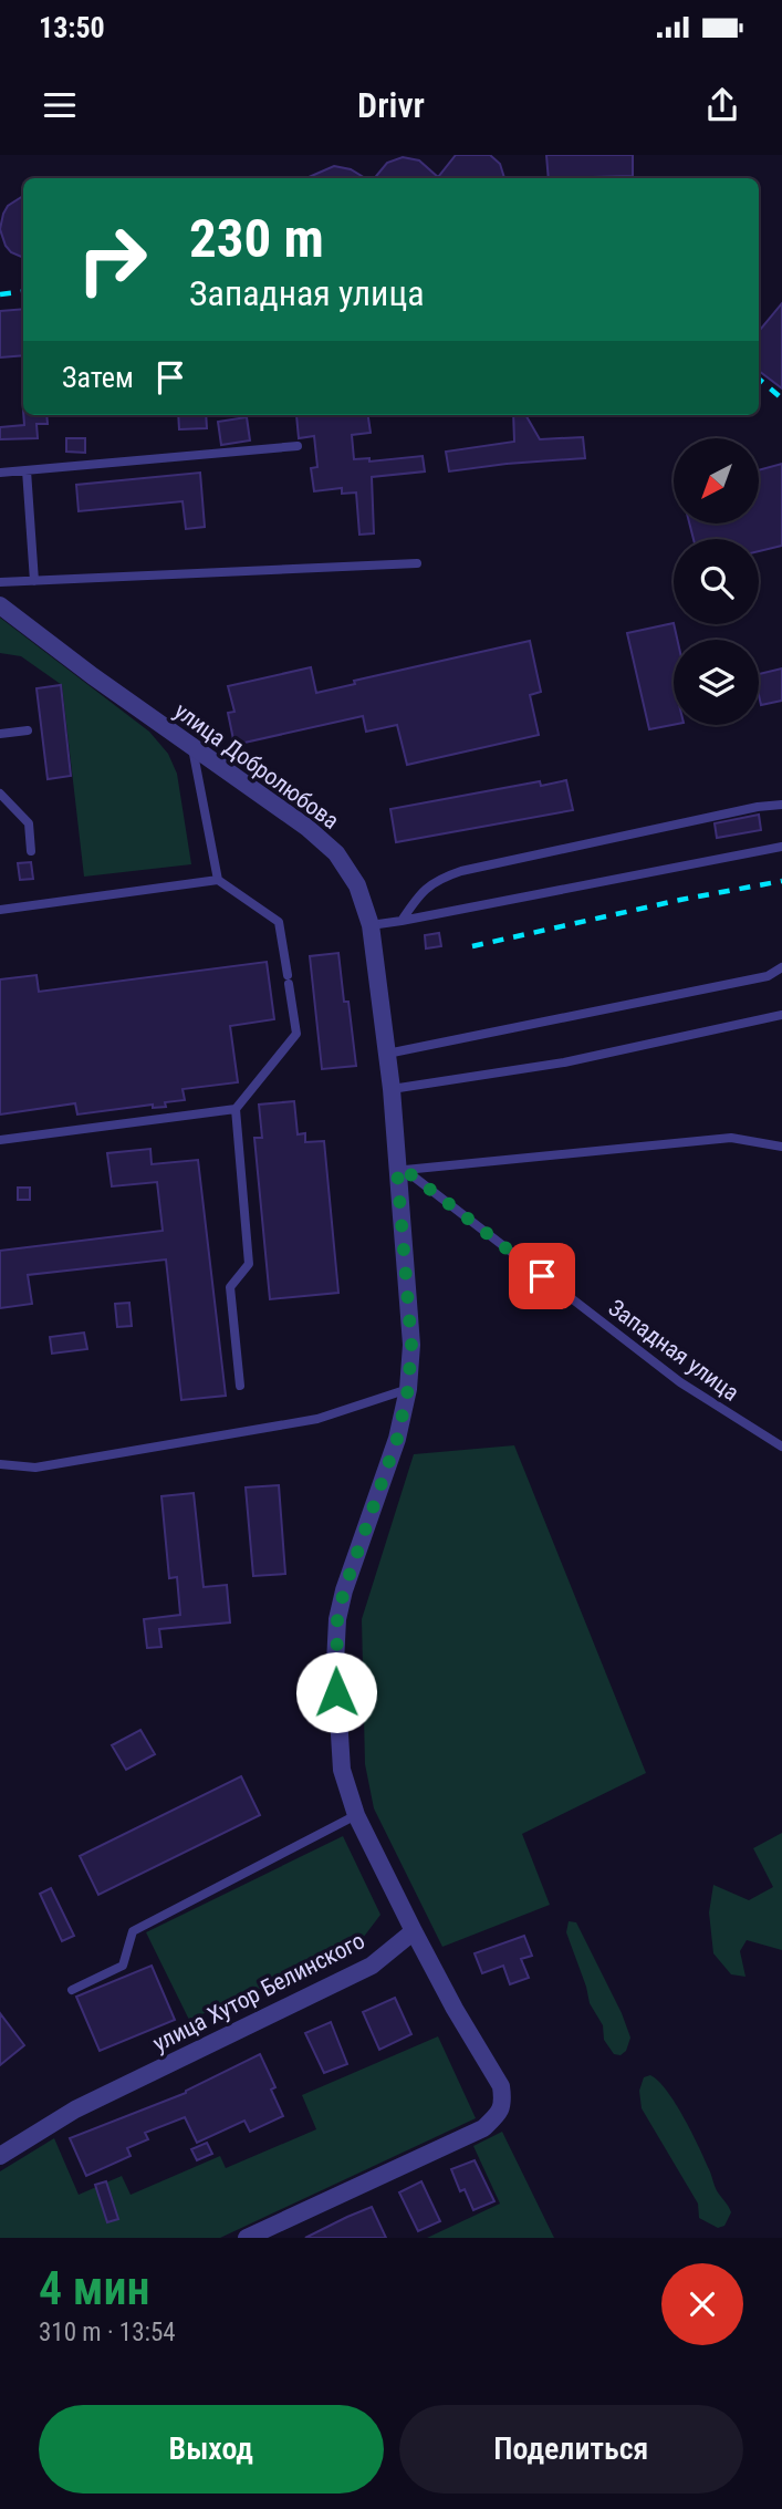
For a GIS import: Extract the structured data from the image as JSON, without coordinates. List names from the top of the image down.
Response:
{
  "streets": {
    "street": ["улица Добролюбова", "улица Хутор Белинского"],
    "lane": ["Западная улица"]
  },
  "crossings": [
    ["улица Добролюбова", "Западная улица"]
  ],
  "north": "bottom left",
  "page": {
    "status": "13:50",
    "header": "Drivr",
    "turn": ["230 m", "Западная улица"],
    "then": "Затем",
    "heading": ["4 мин", "310 m · 13:54"],
    "buttons": ["Выход", "Поделиться"]
  }
}
